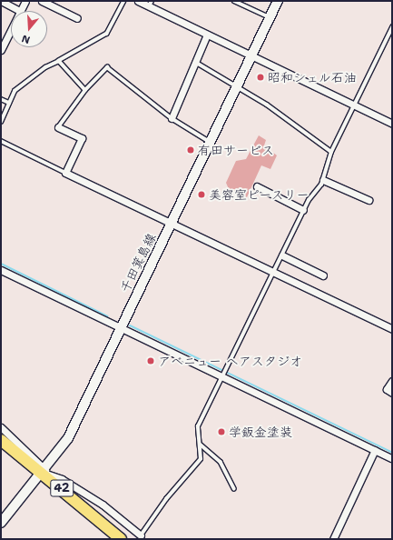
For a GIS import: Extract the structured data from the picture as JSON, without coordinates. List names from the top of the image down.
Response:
{
  "streets": {
    "highway": ["42"],
    "main road": ["千田箕島線"]
  },
  "crossings": [
    ["千田箕島線", "42"]
  ],
  "places": [
    "昭和シェル石油",
    "有田サービス",
    "美容室ピースリー",
    "アベニュー ヘアスタジオ",
    "学鈑金塗装"
  ],
  "north": "bottom"
}
